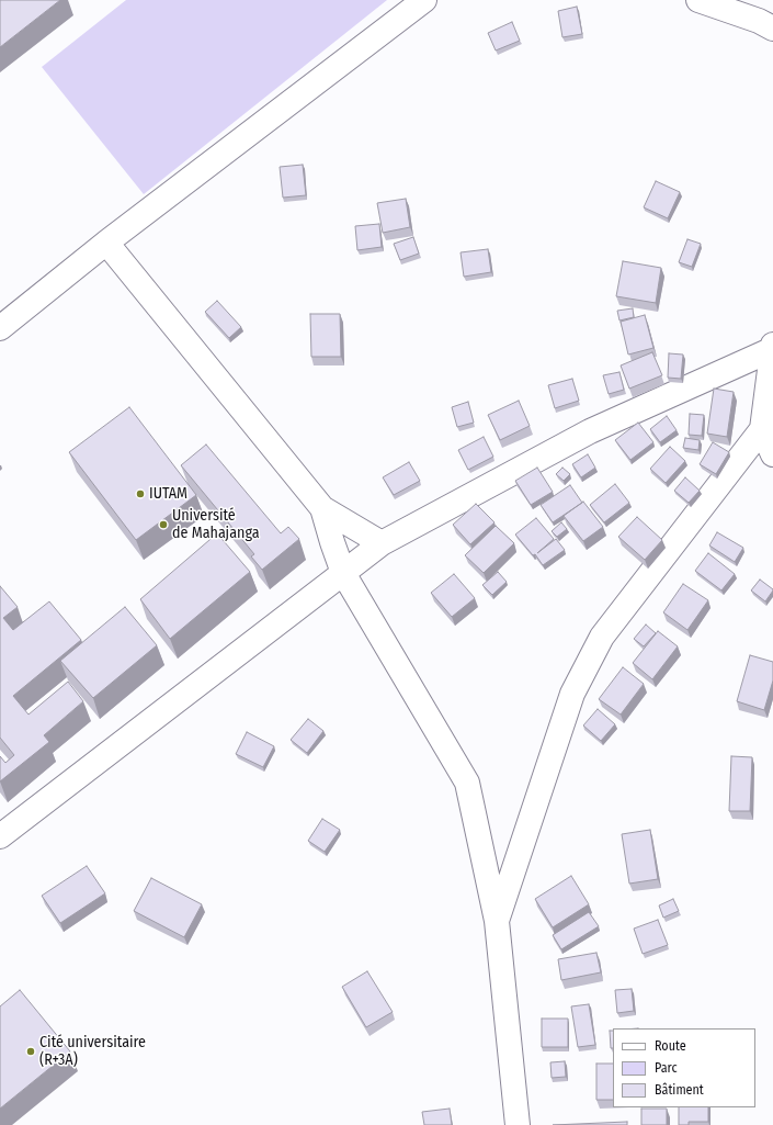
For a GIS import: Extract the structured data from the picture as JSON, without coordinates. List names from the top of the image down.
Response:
{
  "places": ["IUTAM", "Université de Mahajanga", "Cité universitaire (R+3A)"],
  "legend": ["Route", "Parc", "Bâtiment"]
}
